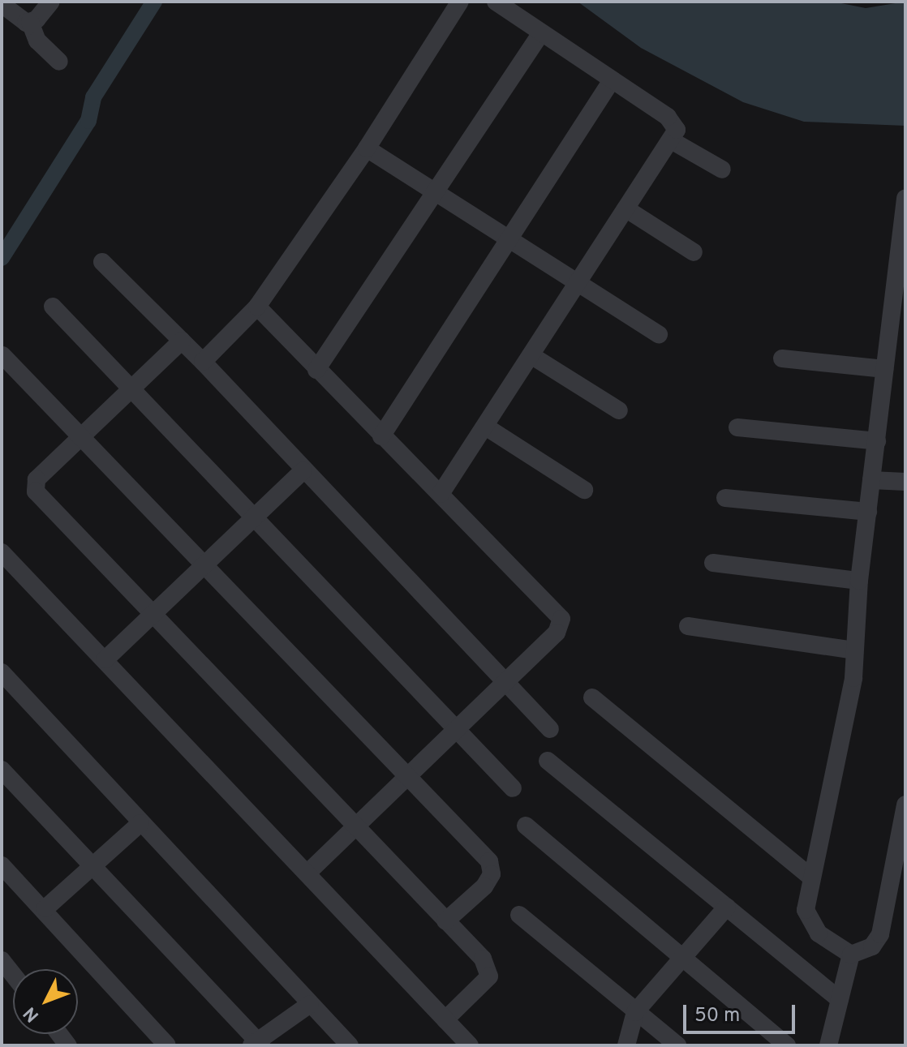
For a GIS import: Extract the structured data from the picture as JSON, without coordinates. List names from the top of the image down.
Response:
{
  "scale_bar": "50 m",
  "north": "bottom left"
}
